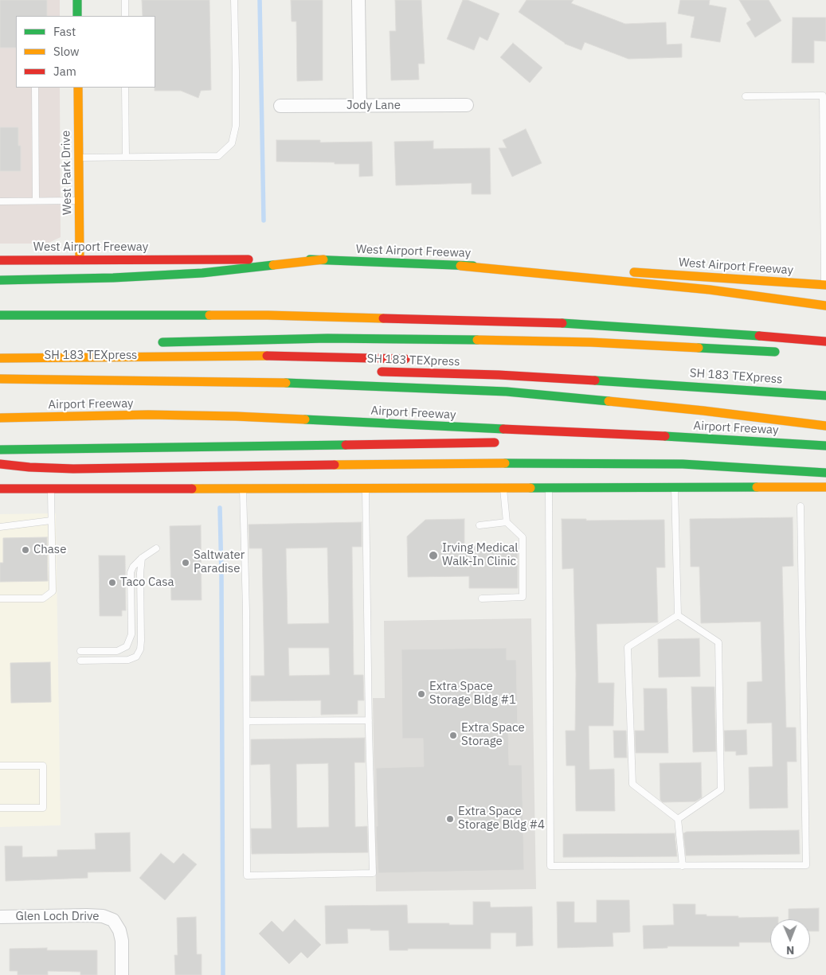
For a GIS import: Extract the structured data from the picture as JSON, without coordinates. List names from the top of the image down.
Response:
{
  "streets": {
    "main road": [
      "West Park Drive",
      "West Airport Freeway",
      "SH 183 TEXpress",
      "Airport Freeway"
    ],
    "street": ["Jody Lane", "Glen Loch Drive"]
  },
  "crossings": [
    ["West Park Drive", "West Airport Freeway"]
  ],
  "places": [
    "Chase",
    "Irving Medical Walk-In Clinic",
    "Saltwater Paradise",
    "Taco Casa",
    "Extra Space Storage Bldg #1",
    "Extra Space Storage",
    "Extra Space Storage Bldg #4"
  ],
  "legend": ["Fast", "Slow", "Jam"],
  "north": "bottom"
}
